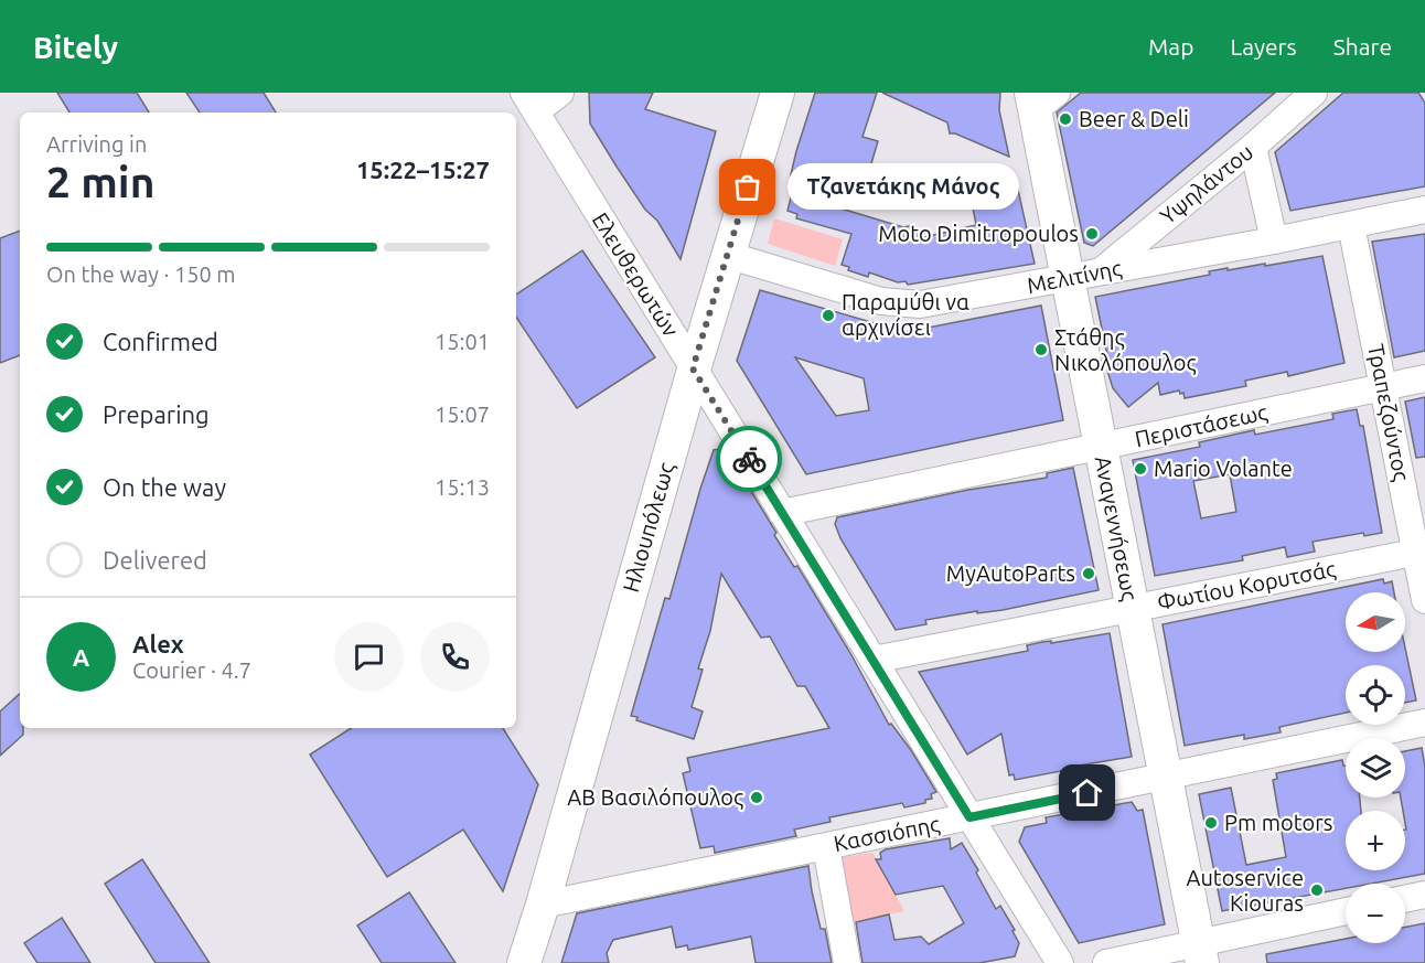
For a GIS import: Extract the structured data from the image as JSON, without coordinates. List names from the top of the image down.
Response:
{
  "streets": {
    "main road": ["Ηλιουπόλεως", "Αναγεννήσεως"],
    "street": [
      "Υψηλάντου",
      "Ελευθερωτών",
      "Μελιτίνης",
      "Τραπεζούντος",
      "Περιστάσεως",
      "Φωτίου Κορυτσάς",
      "Κασσιόπης"
    ]
  },
  "crossings": [
    ["Υψηλάντου", "Μελιτίνης"],
    ["Υψηλάντου", "Αναγεννήσεως"],
    ["Ελευθερωτών", "Περιστάσεως"],
    ["Ελευθερωτών", "Ηλιουπόλεως"],
    ["Ελευθερωτών", "Φωτίου Κορυτσάς"],
    ["Ελευθερωτών", "Κασσιόπης"],
    ["Μελιτίνης", "Τραπεζούντος"],
    ["Μελιτίνης", "Ηλιουπόλεως"],
    ["Μελιτίνης", "Αναγεννήσεως"],
    ["Τραπεζούντος", "Περιστάσεως"],
    ["Τραπεζούντος", "Φωτίου Κορυτσάς"],
    ["Περιστάσεως", "Αναγεννήσεως"],
    ["Ηλιουπόλεως", "Κασσιόπης"],
    ["Αναγεννήσεως", "Φωτίου Κορυτσάς"],
    ["Αναγεννήσεως", "Κασσιόπης"]
  ],
  "places": [
    "Beer & Deli",
    "Τζανετάκης Μάνος",
    "Moto Dimitropoulos",
    "Παραμύθι να αρχινίσει",
    "Στάθης Νικολόπουλος",
    "Mario Volante",
    "MyAutoParts",
    "ΑΒ Βασιλόπουλος",
    "Pm motors",
    "Autoservice Kiouras"
  ],
  "north": "left",
  "page": {
    "header": "Bitely",
    "nav": ["Map", "Layers", "Share"],
    "heading": ["2 min", "Arriving in", "15:22–15:27"],
    "panel": ["Alex", "Courier · 4.7"],
    "bubble": "Τζανετάκης Μάνος",
    "bar": "On the way · 150 m",
    "list": [
      ["Confirmed", "15:01"],
      ["Preparing", "15:07"],
      ["On the way", "15:13"],
      "Delivered"
    ],
    "map_buttons": ["+", "−"],
    "round": "A"
  }
}
